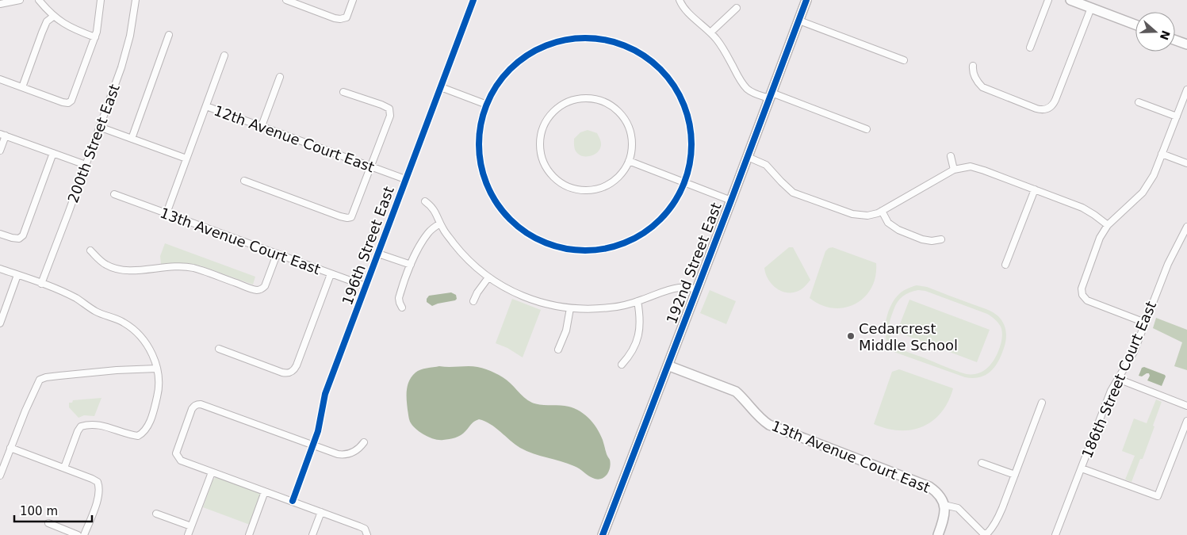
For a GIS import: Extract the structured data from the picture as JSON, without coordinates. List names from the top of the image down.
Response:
{
  "streets": {
    "street": [
      "12th Avenue Court East",
      "200th Street East",
      "13th Avenue Court East",
      "196th Street East",
      "192nd Street East",
      "186th Street Court East"
    ]
  },
  "crossings": [
    ["12th Avenue Court East", "196th Street East"],
    ["13th Avenue Court East", "196th Street East"],
    ["13th Avenue Court East", "192nd Street East"]
  ],
  "places": ["Cedarcrest Middle School"],
  "scale_bar": "100 m",
  "north": "right"
}
